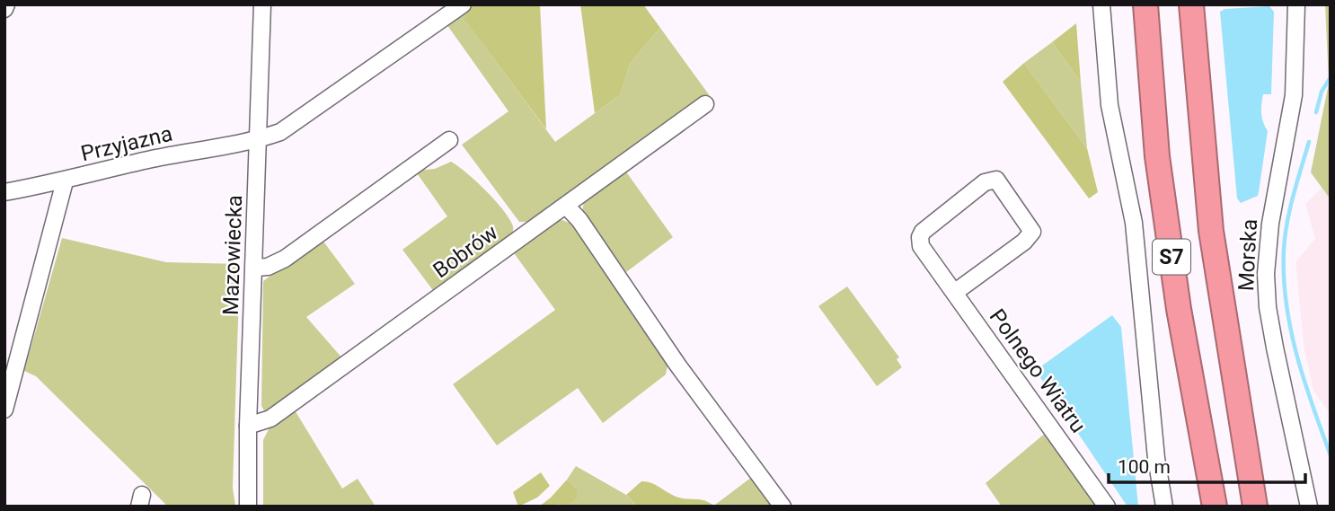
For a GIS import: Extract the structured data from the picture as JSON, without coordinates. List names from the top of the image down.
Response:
{
  "streets": {
    "highway": ["S7"],
    "street": [
      "Przyjazna",
      "Bobrów",
      "Mazowiecka",
      "Morska",
      "Polnego Wiatru"
    ]
  },
  "crossings": [
    ["Przyjazna", "Mazowiecka"],
    ["Bobrów", "Mazowiecka"]
  ],
  "scale_bar": "100 m"
}
